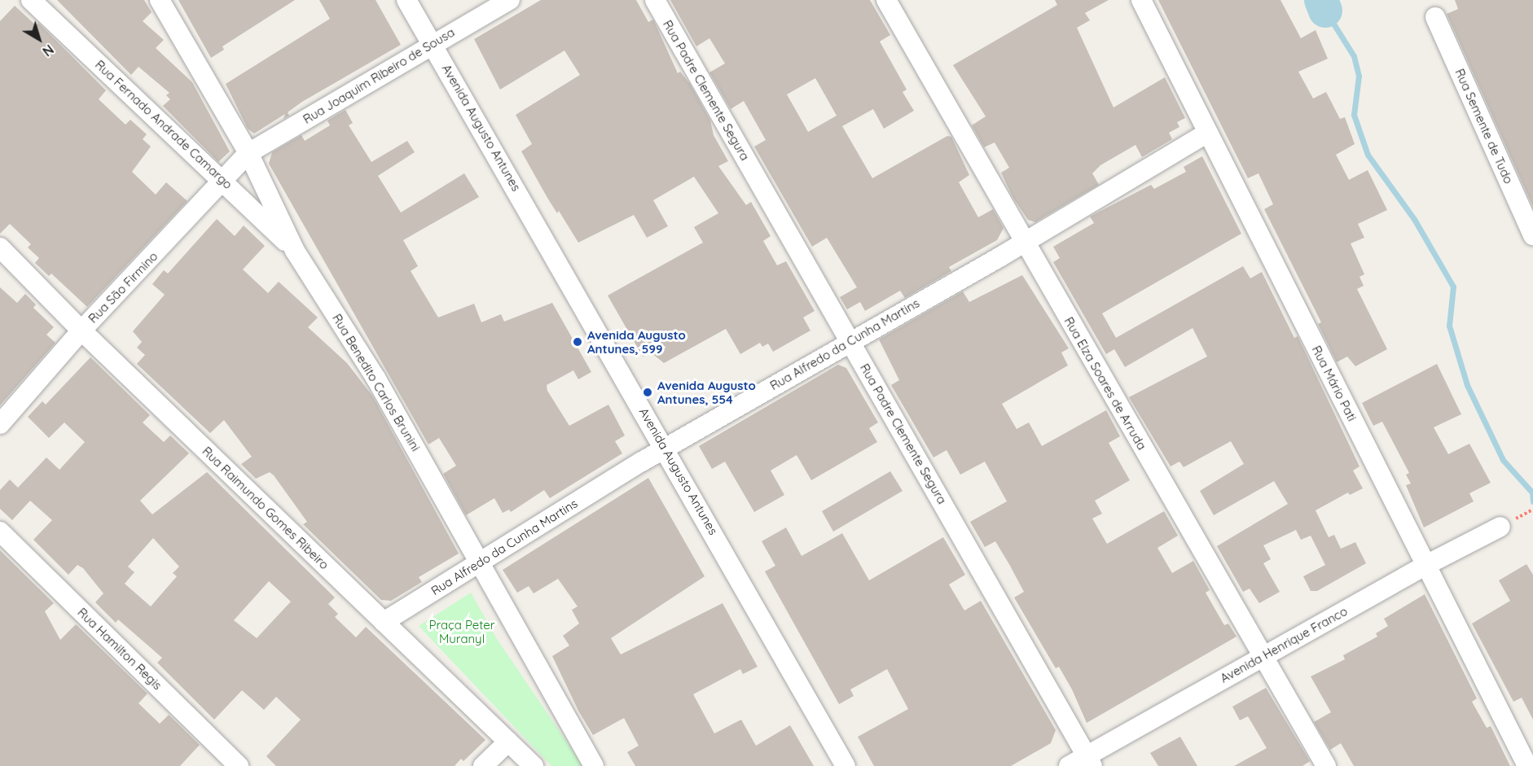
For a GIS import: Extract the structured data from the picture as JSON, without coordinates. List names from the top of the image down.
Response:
{
  "streets": {
    "street": [
      "Rua Joaquim Ribeiro de Sousa",
      "Rua Padre Clemente Segura",
      "Rua Fernado Andrade Camargo",
      "Rua Semente de Tudo",
      "Avenida Augusto Antunes",
      "Rua São Firmino",
      "Rua Alfredo da Cunha Martins",
      "Rua Benedito Carlos Brunini",
      "Rua Elza Soares de Arruda",
      "Rua Mário Pati",
      "Rua Raimundo Gomes Ribeiro",
      "Avenida Henrique Franco",
      "Rua Hamilton Regis"
    ]
  },
  "crossings": [
    ["Rua Joaquim Ribeiro de Sousa", "Avenida Augusto Antunes"],
    ["Rua Joaquim Ribeiro de Sousa", "Rua São Firmino"],
    ["Rua Joaquim Ribeiro de Sousa", "Rua Benedito Carlos Brunini"],
    ["Rua Padre Clemente Segura", "Rua Alfredo da Cunha Martins"],
    ["Rua Padre Clemente Segura", "Avenida Henrique Franco"],
    ["Rua Fernado Andrade Camargo", "Rua São Firmino"],
    ["Rua Fernado Andrade Camargo", "Rua Benedito Carlos Brunini"],
    ["Avenida Augusto Antunes", "Rua Alfredo da Cunha Martins"],
    ["Rua São Firmino", "Rua Benedito Carlos Brunini"],
    ["Rua São Firmino", "Rua Raimundo Gomes Ribeiro"],
    ["Rua Alfredo da Cunha Martins", "Rua Benedito Carlos Brunini"],
    ["Rua Alfredo da Cunha Martins", "Rua Elza Soares de Arruda"],
    ["Rua Alfredo da Cunha Martins", "Rua Mário Pati"],
    ["Rua Alfredo da Cunha Martins", "Rua Raimundo Gomes Ribeiro"],
    ["Rua Elza Soares de Arruda", "Avenida Henrique Franco"],
    ["Rua Mário Pati", "Avenida Henrique Franco"]
  ],
  "parks": ["Praça Peter Muranyl"],
  "places": ["Avenida Augusto Antunes, 599", "Avenida Augusto Antunes, 554"],
  "north": "bottom right"
}
